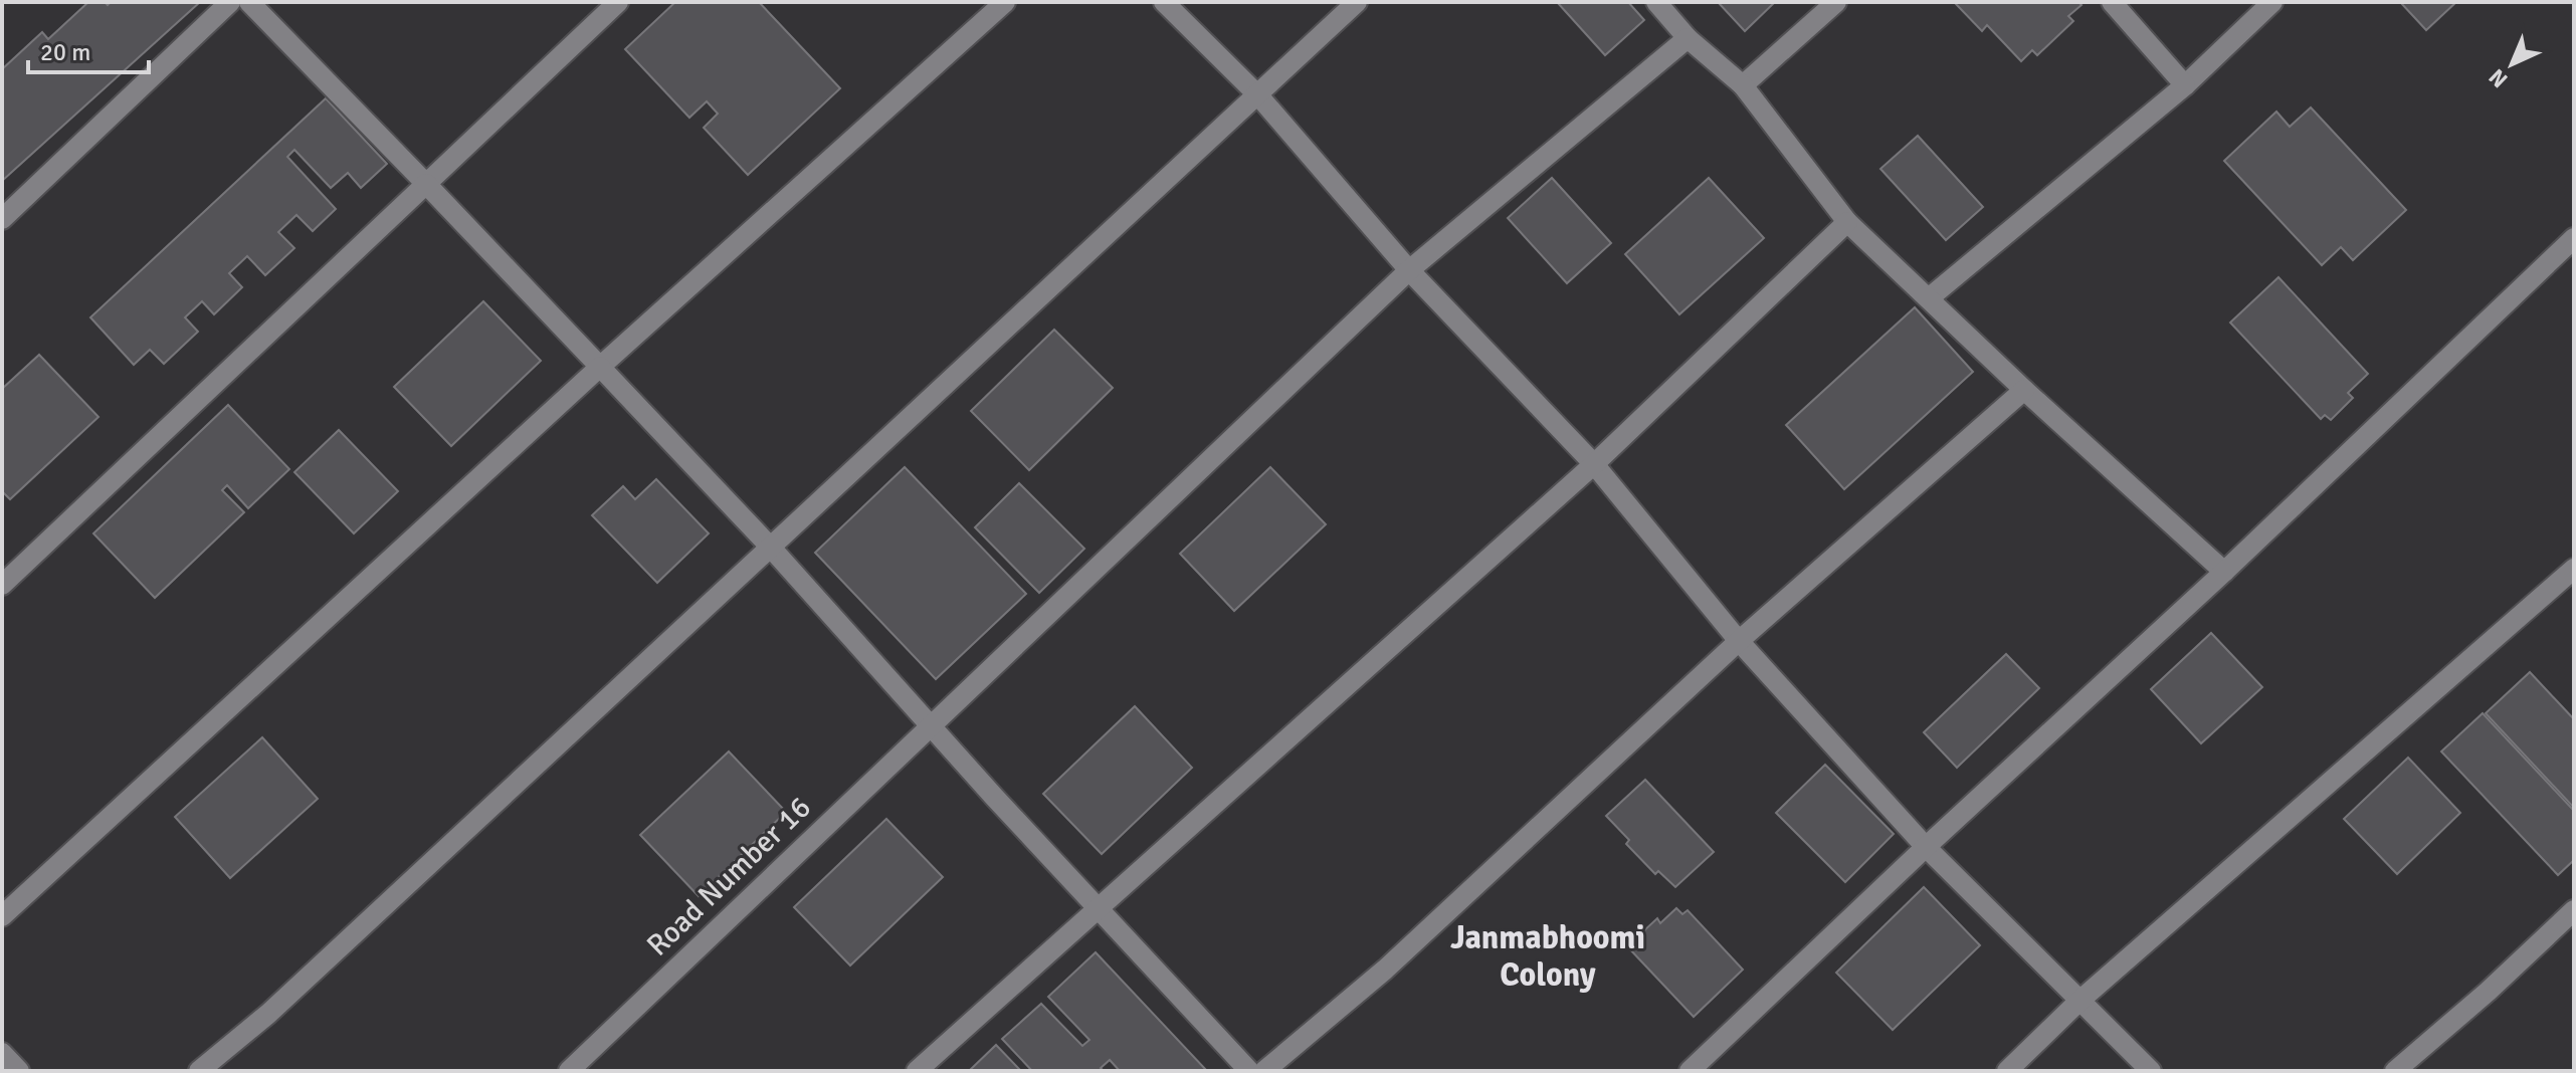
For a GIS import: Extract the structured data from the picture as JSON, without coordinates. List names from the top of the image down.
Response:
{
  "streets": {
    "street": ["Road Number 16"]
  },
  "districts": ["Janmabhoomi Colony"],
  "scale_bar": "20 m",
  "north": "bottom left"
}
